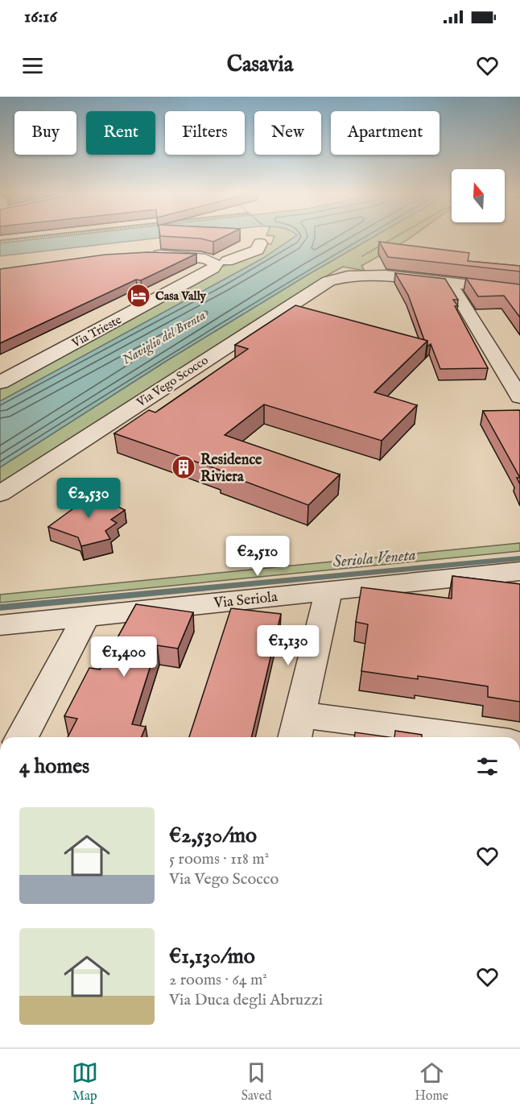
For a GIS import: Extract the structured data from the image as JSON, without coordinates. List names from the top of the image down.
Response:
{
  "streets": {
    "street": ["Via Trieste", "Via Vego Scocco", "Via Seriola"]
  },
  "water": ["Naviglio del Brenta", "Seriola Veneta"],
  "places": {
    "hotel": ["Casa Vally"],
    "building": ["Residence Riviera"]
  },
  "north": "top",
  "page": {
    "status": "16:16",
    "header": "Casavia",
    "chip": [
      "Buy",
      "Rent",
      "Filters",
      "New",
      "Apartment"
    ],
    "price": [
      "€2,530",
      "€2,510",
      "€1,130",
      "€1,400"
    ],
    "heading": "4 homes",
    "list": [
      {
        "name": "€2,530/mo",
        "note": "5 rooms · 118 m² · Via Vego Scocco"
      },
      {
        "name": "€1,130/mo",
        "note": "2 rooms · 64 m² · Via Duca degli Abruzzi"
      }
    ],
    "tabs": ["Map", "Saved", "Home"]
  }
}
